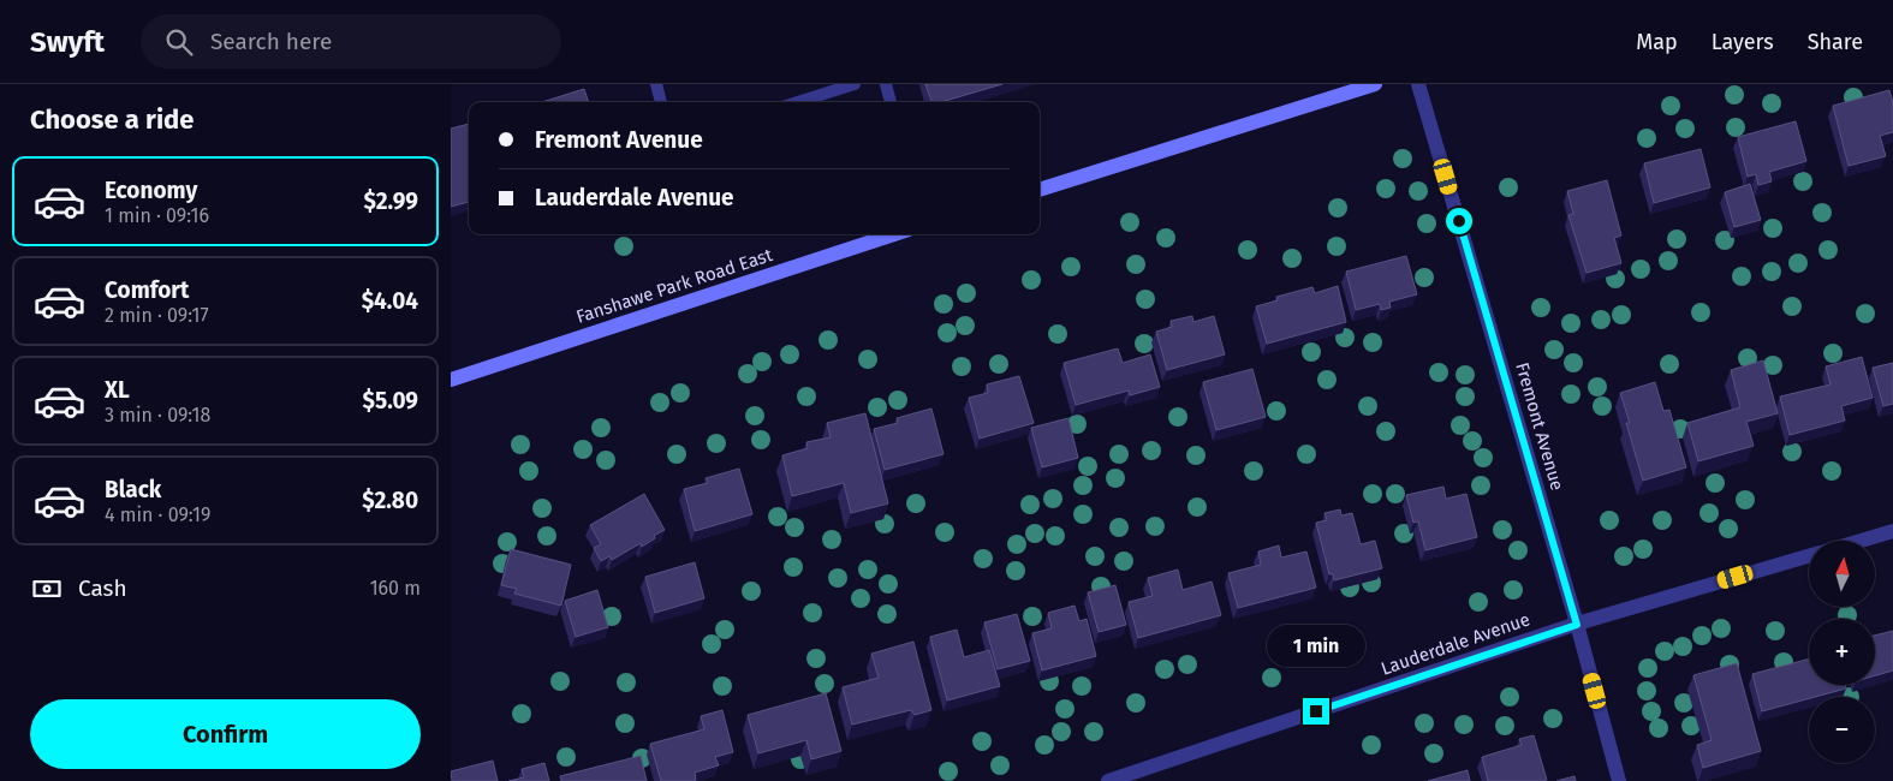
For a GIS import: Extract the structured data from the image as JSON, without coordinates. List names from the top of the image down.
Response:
{
  "streets": {
    "main road": ["Fanshawe Park Road East"],
    "street": ["Fremont Avenue", "Lauderdale Avenue"]
  },
  "crossings": [
    ["Fremont Avenue", "Lauderdale Avenue"]
  ],
  "north": "top",
  "page": {
    "header": "Swyft",
    "search": "Search here",
    "nav": ["Map", "Layers", "Share"],
    "heading": "Choose a ride",
    "banner": ["Fremont Avenue", "Lauderdale Avenue"],
    "list": [
      {
        "name": "Economy",
        "note": "1 min · 09:16",
        "value": "$2.99"
      },
      {
        "name": "Comfort",
        "note": "2 min · 09:17",
        "value": "$4.04"
      },
      {
        "name": "XL",
        "note": "3 min · 09:18",
        "value": "$5.09"
      },
      {
        "name": "Black",
        "note": "4 min · 09:19",
        "value": "$2.80"
      }
    ],
    "map_buttons": ["+", "−"],
    "pay": ["Cash", "160 m"],
    "bubble": "1 min",
    "buttons": "Confirm"
  }
}
